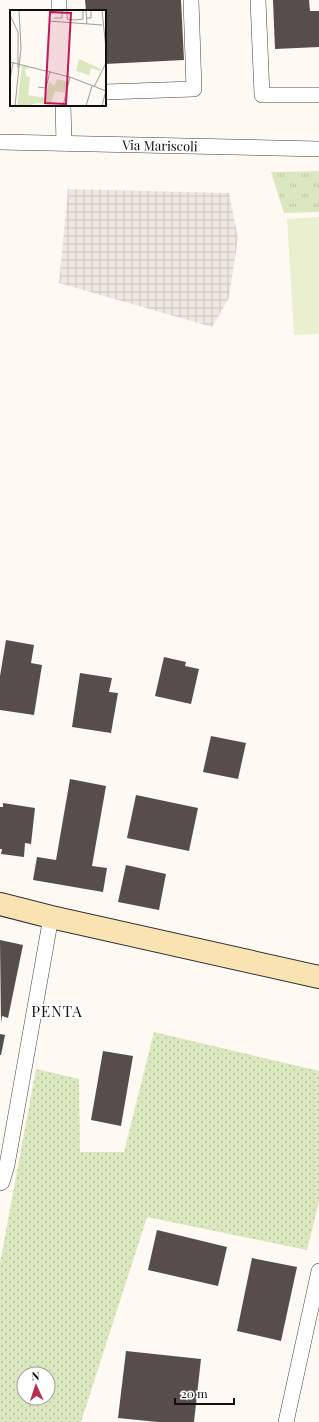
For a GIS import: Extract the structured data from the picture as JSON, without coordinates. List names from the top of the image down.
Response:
{
  "streets": {
    "street": ["Via Mariscoli"]
  },
  "districts": ["PENTA"],
  "scale_bar": "20 m",
  "north": "top"
}
